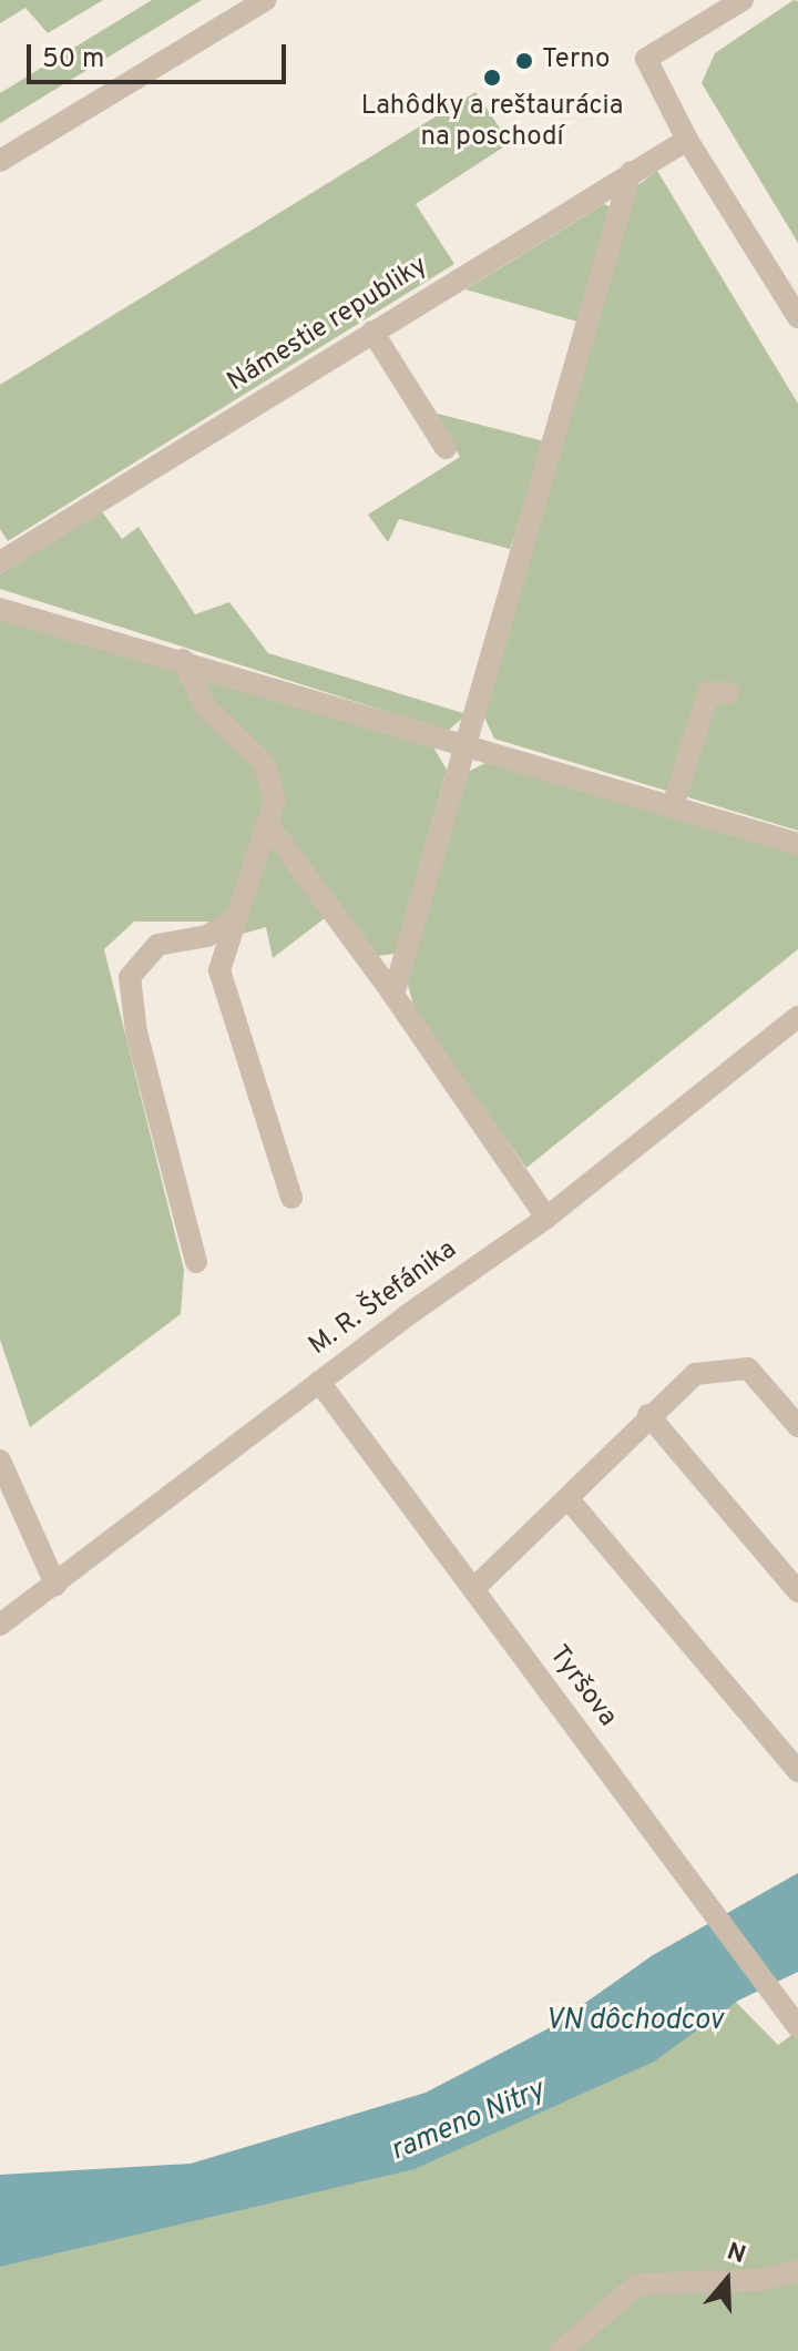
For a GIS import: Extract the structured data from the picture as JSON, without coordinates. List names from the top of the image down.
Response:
{
  "streets": {
    "street": ["Námestie republiky", "M. R. Štefánika", "Tyršova"]
  },
  "crossings": [
    ["M. R. Štefánika", "Tyršova"]
  ],
  "water": ["VN dôchodcov", "rameno Nitry"],
  "places": ["Terno", "Lahôdky a reštaurácia na poschodí"],
  "scale_bar": "50 m",
  "north": "top"
}
